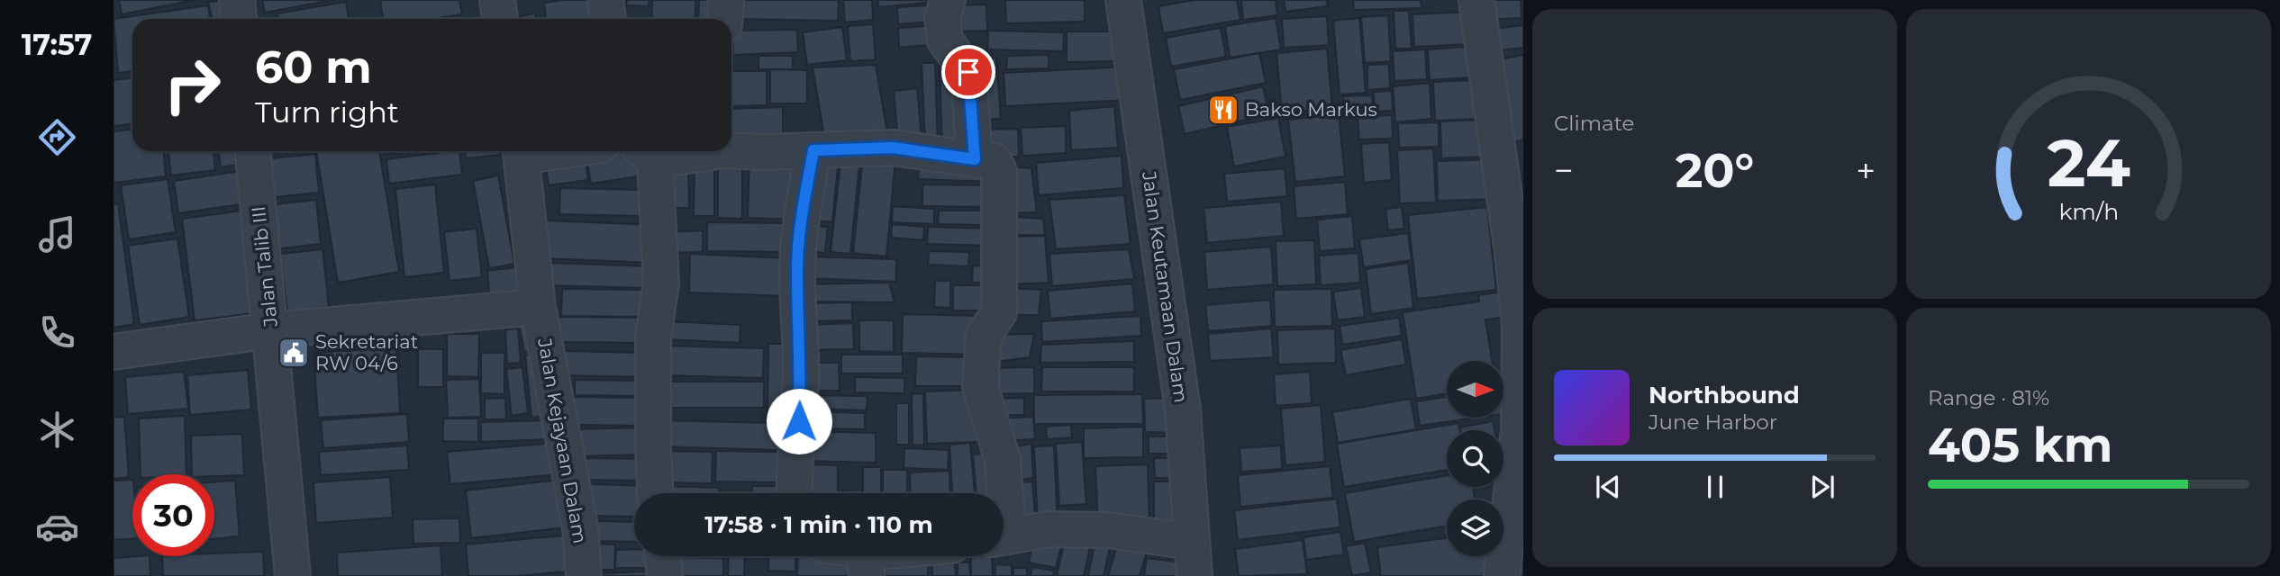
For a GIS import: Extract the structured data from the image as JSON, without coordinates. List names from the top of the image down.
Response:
{
  "streets": {
    "street": ["Jalan Talib III", "Jalan Keutamaan Dalam", "Jalan Kejayaan Dalam"]
  },
  "places": {
    "restaurant": ["Bakso Markus"],
    "public building": ["Sekretariat RW 04/6"]
  },
  "north": "right",
  "page": {
    "tabs": "17:57",
    "tile": [
      "Climate",
      ["Range · 81%", "405 km"]
    ],
    "turn": ["60 m", "Turn right"],
    "heat": ["−", "20°", "+"],
    "song": ["Northbound", "June Harbor"],
    "limit": "30",
    "trip": "17:58 · 1 min · 110 m",
    "gauge": ["24", "km/h"]
  }
}
